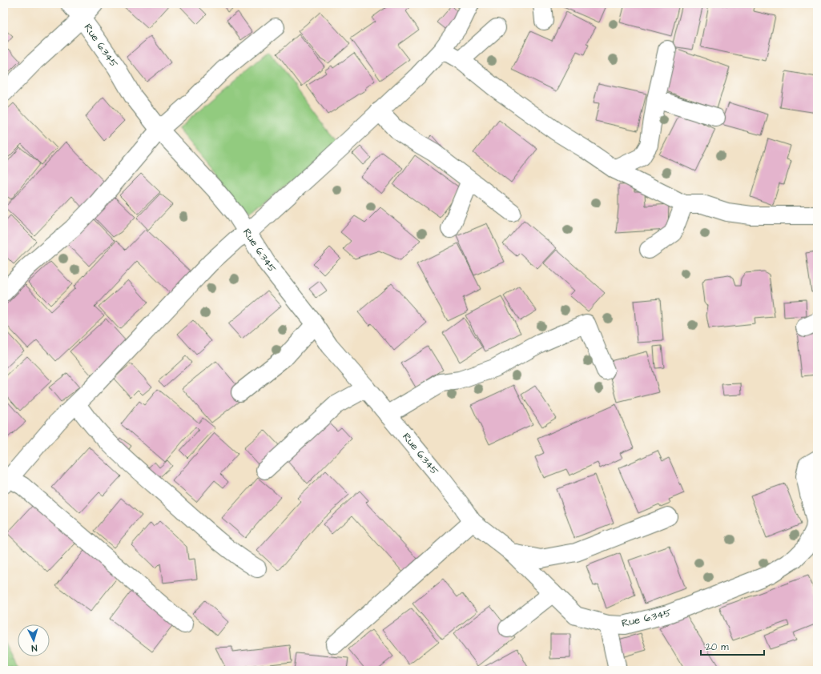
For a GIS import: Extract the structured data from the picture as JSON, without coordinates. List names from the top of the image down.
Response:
{
  "streets": {
    "street": ["Rue 6.345"]
  },
  "scale_bar": "20 m",
  "north": "bottom"
}
